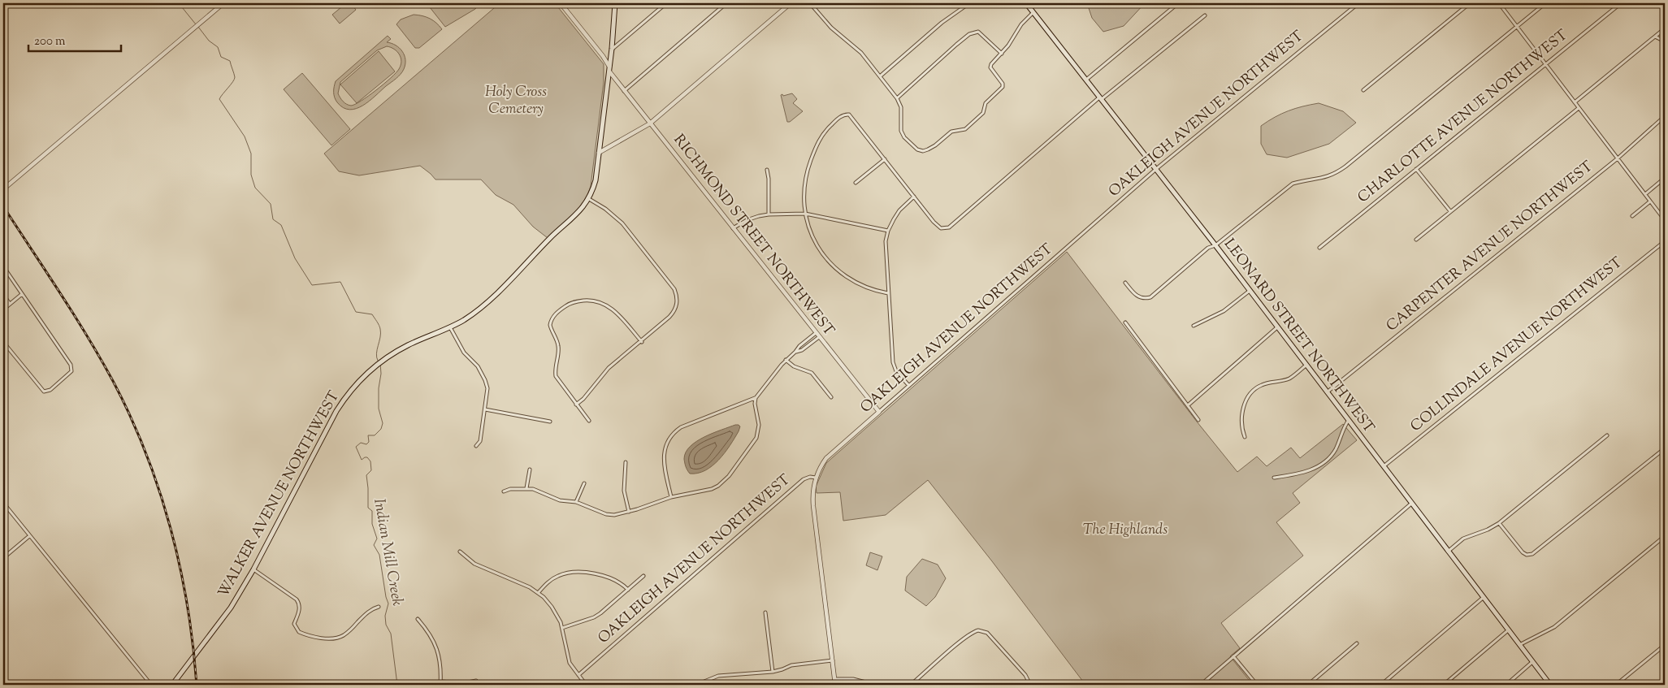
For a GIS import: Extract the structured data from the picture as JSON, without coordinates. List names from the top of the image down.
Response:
{
  "streets": {
    "main road": ["LEONARD STREET NORTHWEST", "WALKER AVENUE NORTHWEST"],
    "street": [
      "OAKLEIGH AVENUE NORTHWEST",
      "CHARLOTTE AVENUE NORTHWEST",
      "RICHMOND STREET NORTHWEST",
      "CARPENTER AVENUE NORTHWEST",
      "COLLINDALE AVENUE NORTHWEST"
    ]
  },
  "crossings": [
    ["OAKLEIGH AVENUE NORTHWEST", "RICHMOND STREET NORTHWEST"],
    ["OAKLEIGH AVENUE NORTHWEST", "LEONARD STREET NORTHWEST"],
    ["RICHMOND STREET NORTHWEST", "WALKER AVENUE NORTHWEST"],
    ["CARPENTER AVENUE NORTHWEST", "LEONARD STREET NORTHWEST"],
    ["LEONARD STREET NORTHWEST", "COLLINDALE AVENUE NORTHWEST"]
  ],
  "water": ["Indian Mill Creek"],
  "parks": ["Holy Cross Cemetery", "The Highlands"],
  "scale_bar": "200 m"
}
